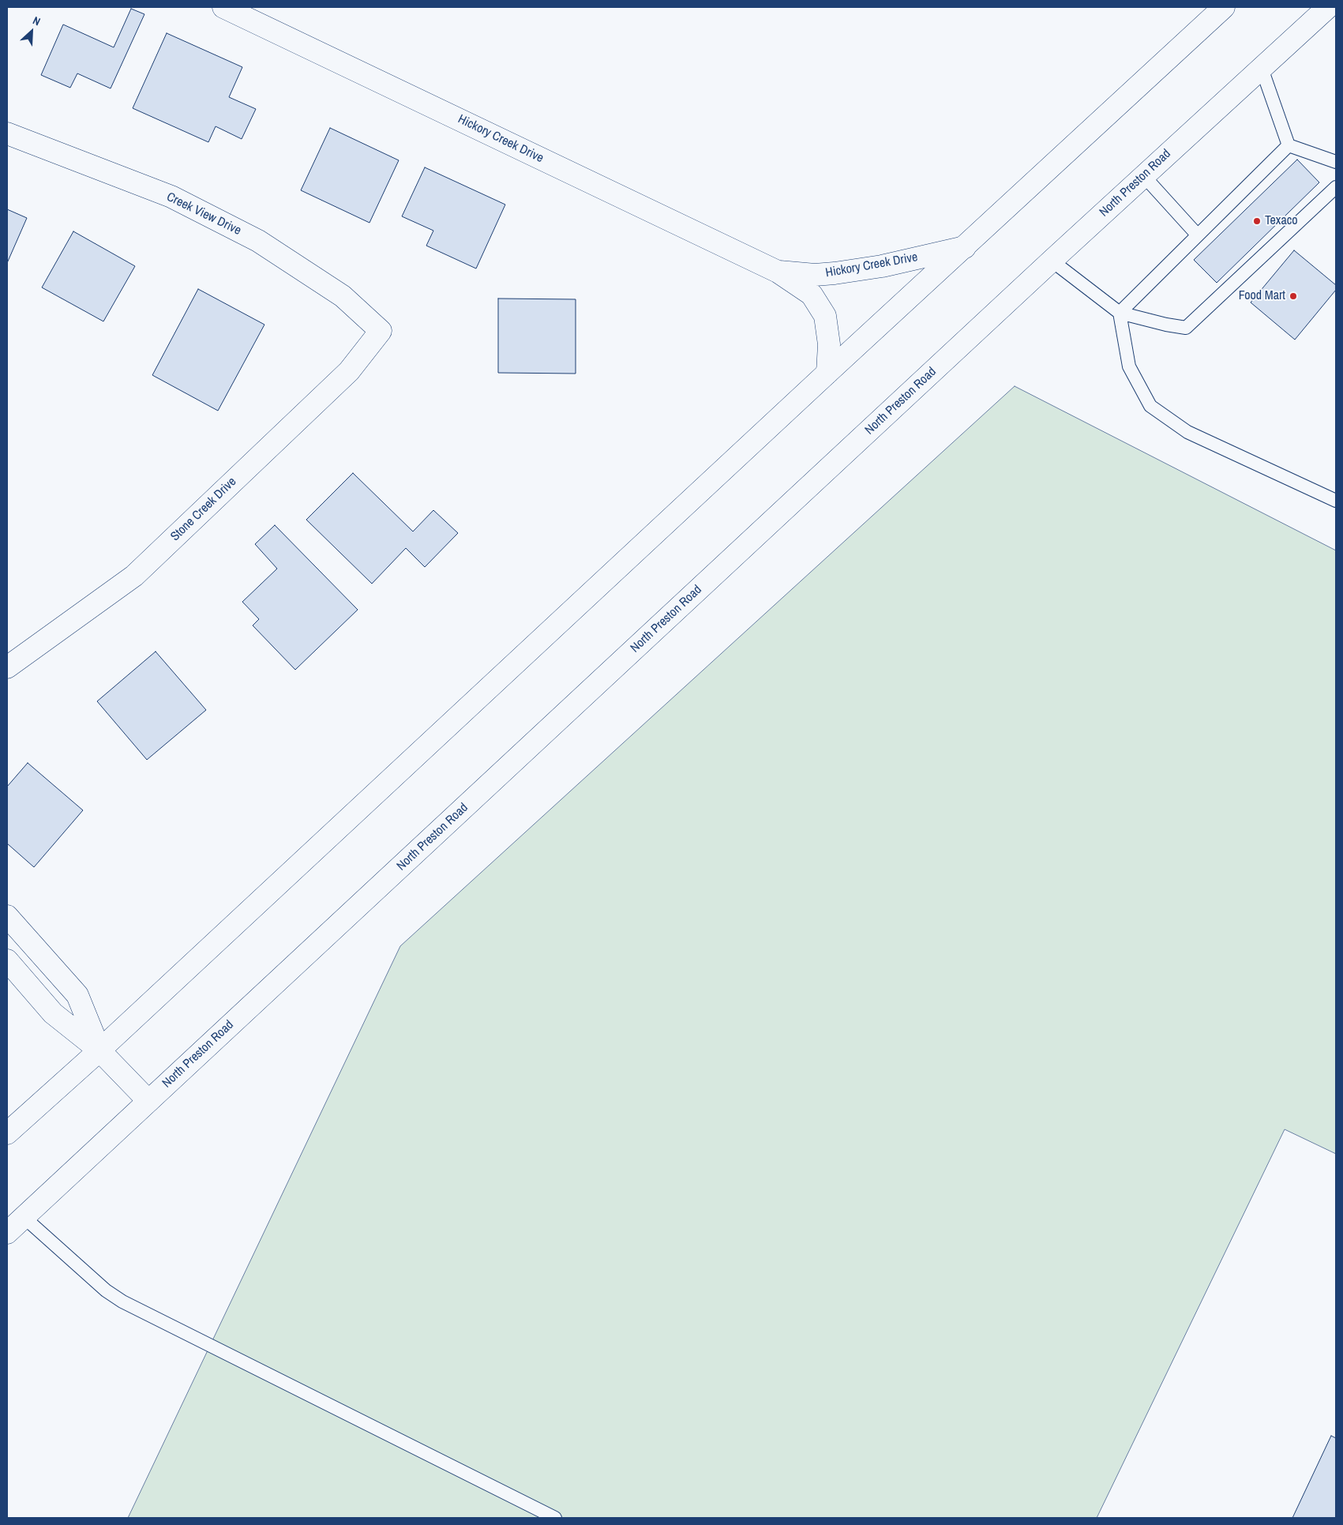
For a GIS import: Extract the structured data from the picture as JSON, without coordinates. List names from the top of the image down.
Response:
{
  "streets": {
    "main road": [
      "Hickory Creek Drive",
      "North Preston Road",
      "Creek View Drive",
      "Stone Creek Drive"
    ]
  },
  "crossings": [
    ["Creek View Drive", "Stone Creek Drive"]
  ],
  "places": ["Texaco", "Food Mart"],
  "north": "top right"
}
